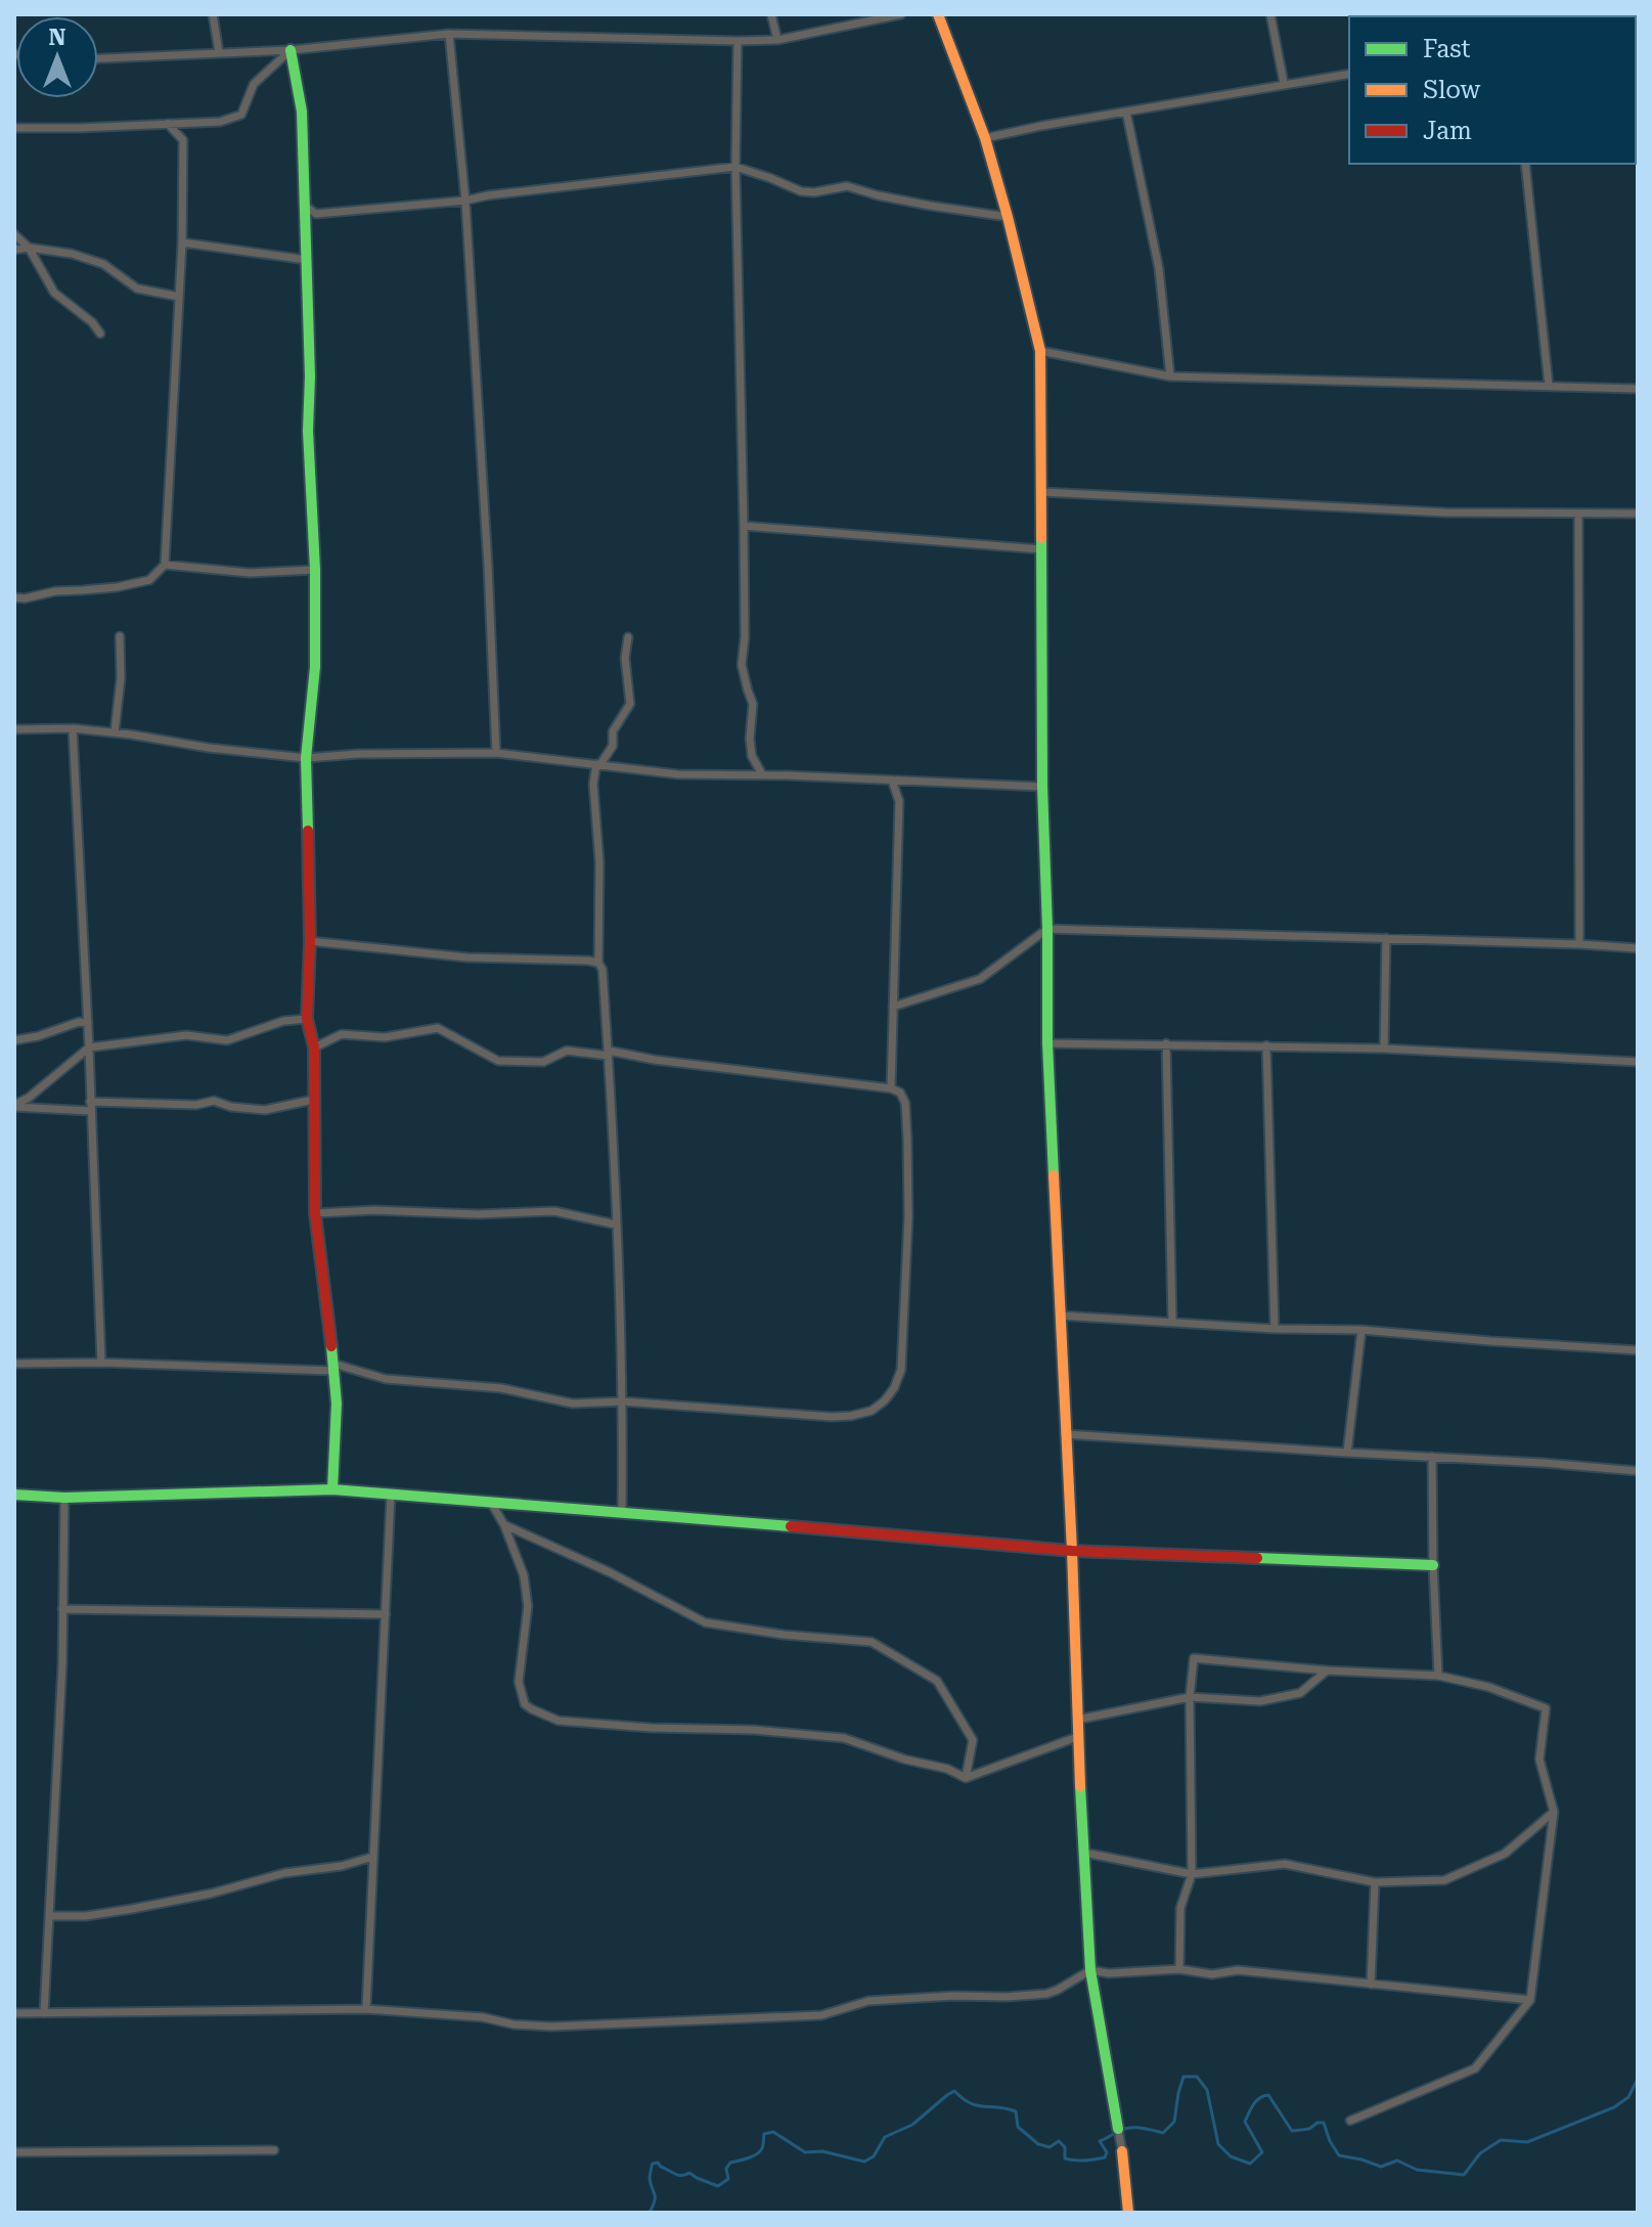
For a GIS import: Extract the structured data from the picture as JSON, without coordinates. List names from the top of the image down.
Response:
{
  "legend": ["Fast", "Slow", "Jam"],
  "north": "top"
}
